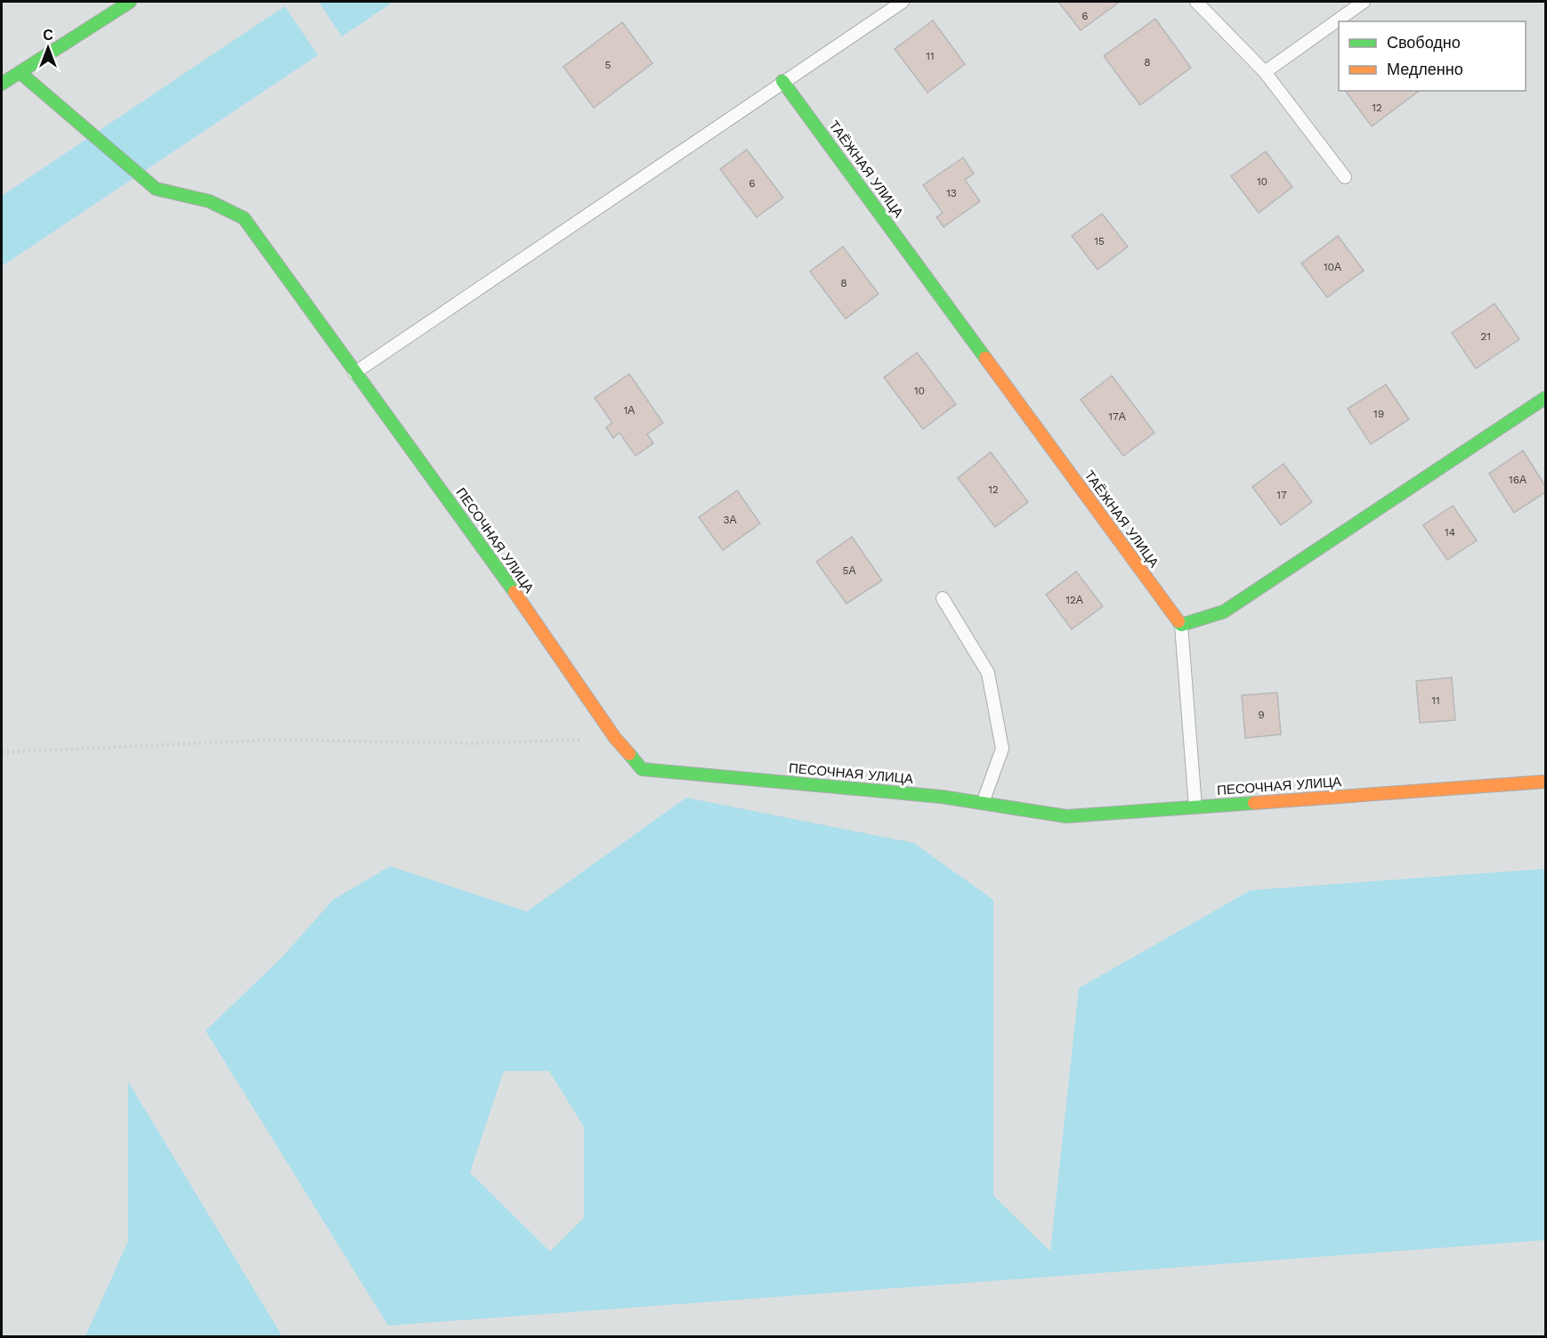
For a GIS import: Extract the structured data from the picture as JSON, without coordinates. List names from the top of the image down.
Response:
{
  "streets": {
    "street": ["ТАЁЖНАЯ УЛИЦА", "ПЕСОЧНАЯ УЛИЦА"]
  },
  "house_numbers": [
    "6",
    "11",
    "8",
    "5",
    "12",
    "10",
    "6",
    "13",
    "15",
    "10А",
    "8",
    "21",
    "10",
    "1А",
    "19",
    "17А",
    "16А",
    "12",
    "17",
    "3А",
    "14",
    "5А",
    "12А",
    "11",
    "9"
  ],
  "legend": ["Свободно", "Медленно"],
  "north": "top"
}
